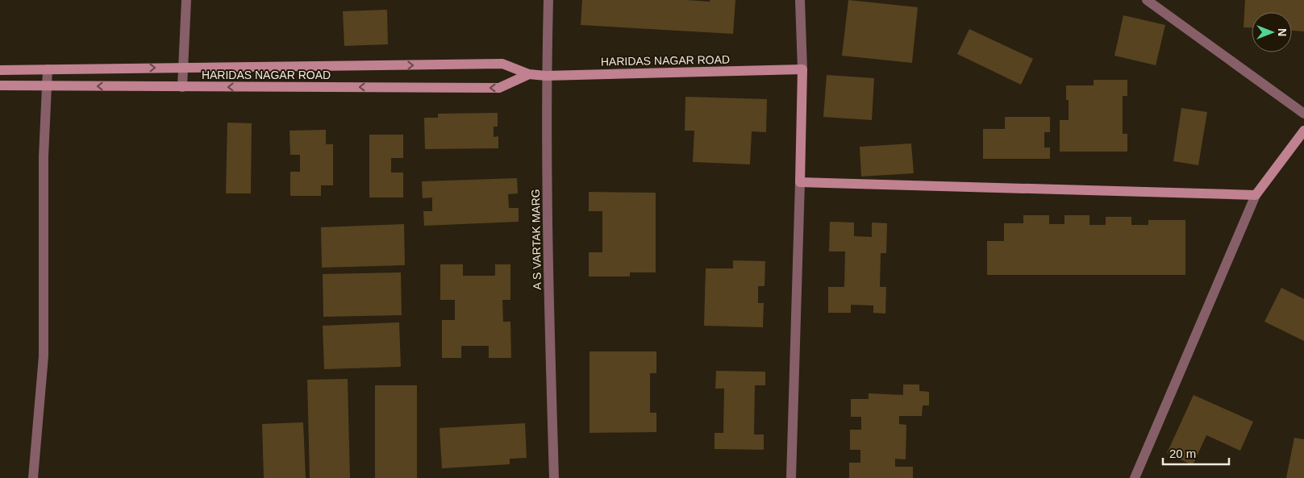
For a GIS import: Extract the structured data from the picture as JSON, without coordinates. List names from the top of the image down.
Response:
{
  "streets": {
    "street": ["HARIDAS NAGAR ROAD", "A S VARTAK MARG"]
  },
  "crossings": [
    ["HARIDAS NAGAR ROAD", "A S VARTAK MARG"]
  ],
  "scale_bar": "20 m",
  "north": "right"
}
